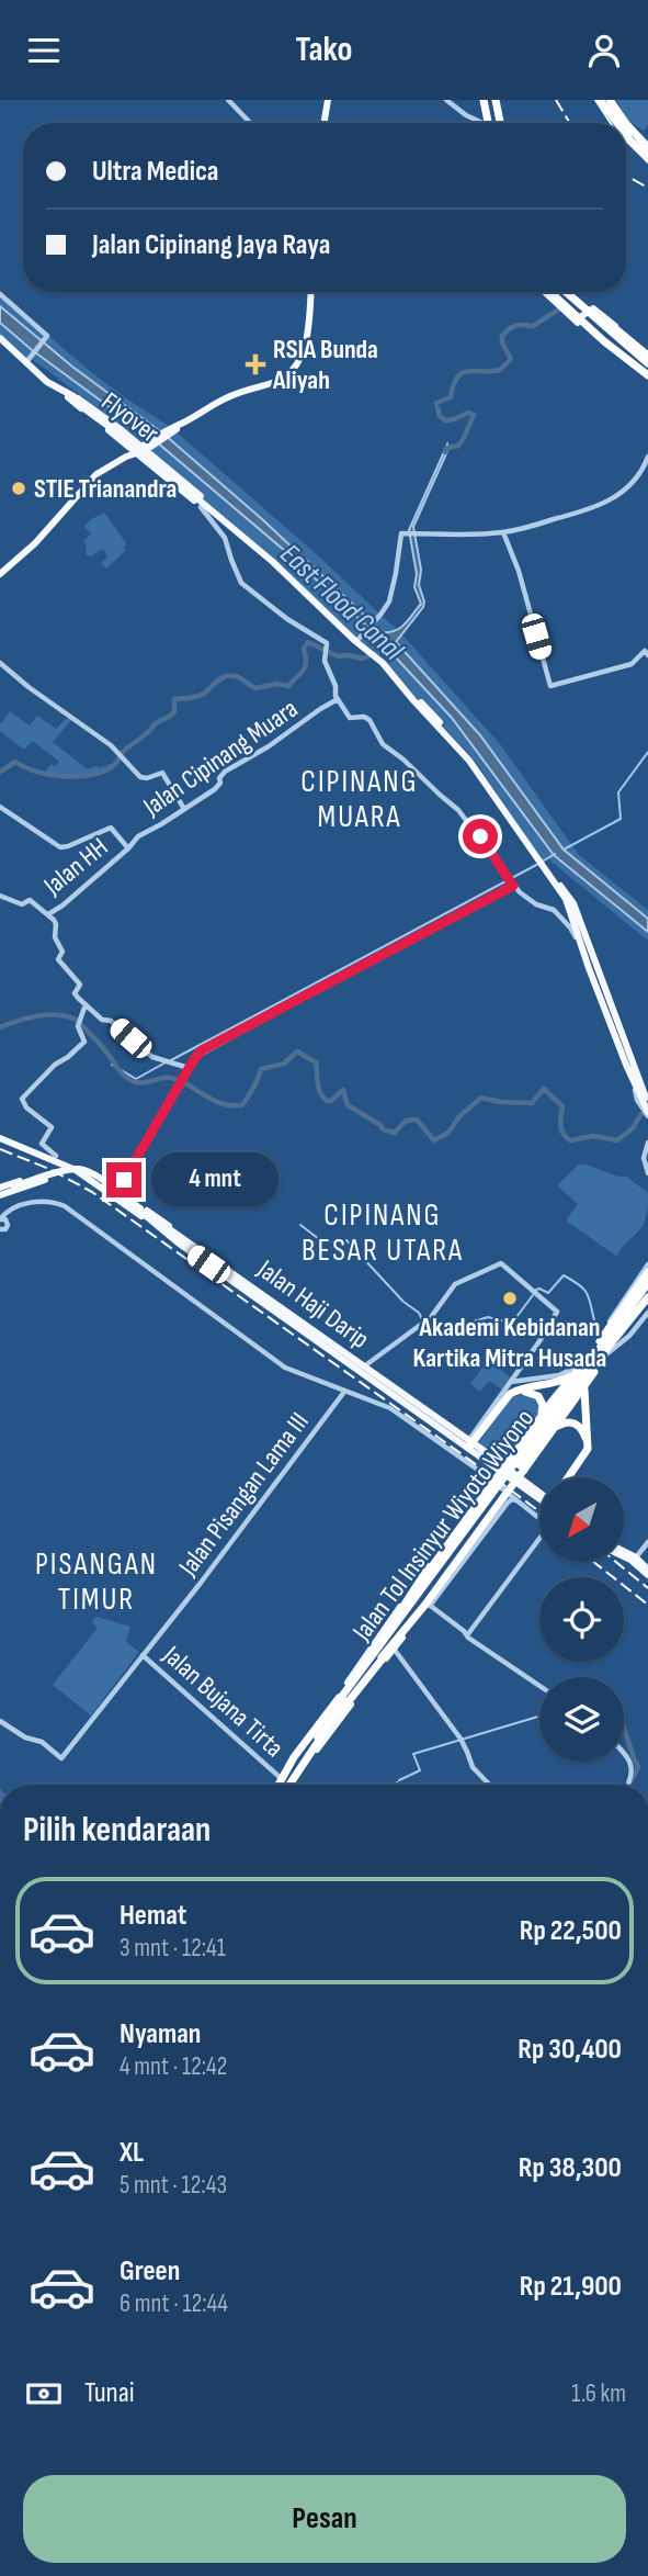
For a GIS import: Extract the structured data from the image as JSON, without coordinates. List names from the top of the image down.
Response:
{
  "streets": {
    "highway": ["Jalan Tol Insinyur Wiyoto Wiyono"],
    "main road": ["Flyover", "Jalan Haji Darip"],
    "street": [
      "Jalan Cipinang Muara",
      "Jalan HH",
      "Jalan Pisangan Lama III",
      "Jalan Bujana Tirta"
    ]
  },
  "crossings": [
    ["Jalan Cipinang Muara", "Jalan HH"],
    ["Jalan Pisangan Lama III", "Jalan Bujana Tirta"]
  ],
  "districts": ["CIPINANG MUARA", "CIPINANG BESAR UTARA", "PISANGAN TIMUR"],
  "water": ["East Flood Canal"],
  "places": {
    "health": ["RSIA Bunda Aliyah"],
    "other": ["STIE Trianandra", "Akademi Kebidanan Kartika Mitra Husada"]
  },
  "north": "bottom left",
  "page": {
    "header": "Tako",
    "banner": ["Ultra Medica", "Jalan Cipinang Jaya Raya"],
    "bubble": "4 mnt",
    "heading": "Pilih kendaraan",
    "list": [
      {
        "name": "Hemat",
        "note": "3 mnt · 12:41",
        "value": "Rp 22,500"
      },
      {
        "name": "Nyaman",
        "note": "4 mnt · 12:42",
        "value": "Rp 30,400"
      },
      {
        "name": "XL",
        "note": "5 mnt · 12:43",
        "value": "Rp 38,300"
      },
      {
        "name": "Green",
        "note": "6 mnt · 12:44",
        "value": "Rp 21,900"
      }
    ],
    "pay": ["Tunai", "1.6 km"],
    "buttons": "Pesan"
  }
}
